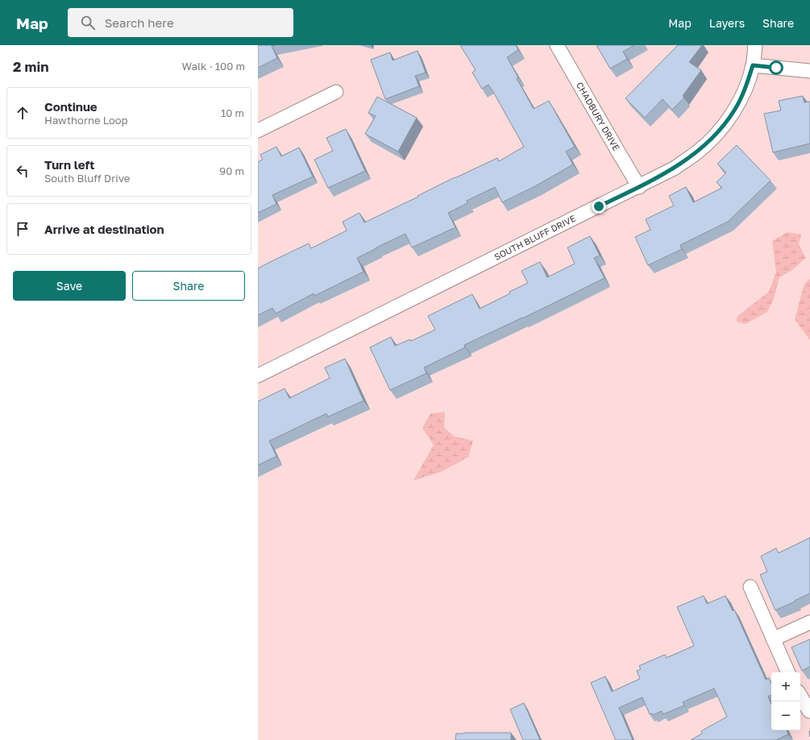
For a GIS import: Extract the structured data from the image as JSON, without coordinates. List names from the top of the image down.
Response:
{
  "streets": {
    "street": ["CHADBURY DRIVE", "SOUTH BLUFF DRIVE"]
  },
  "crossings": [
    ["CHADBURY DRIVE", "SOUTH BLUFF DRIVE"]
  ],
  "page": {
    "header": "Map",
    "search": "Search here",
    "nav": ["Map", "Layers", "Share"],
    "heading": ["2 min", "Walk · 100 m"],
    "list": [
      ["Continue", "Hawthorne Loop", "10 m"],
      ["Turn left", "South Bluff Drive", "90 m"],
      "Arrive at destination"
    ],
    "buttons": ["Save", "Share"],
    "map_buttons": ["+", "−"]
  }
}
